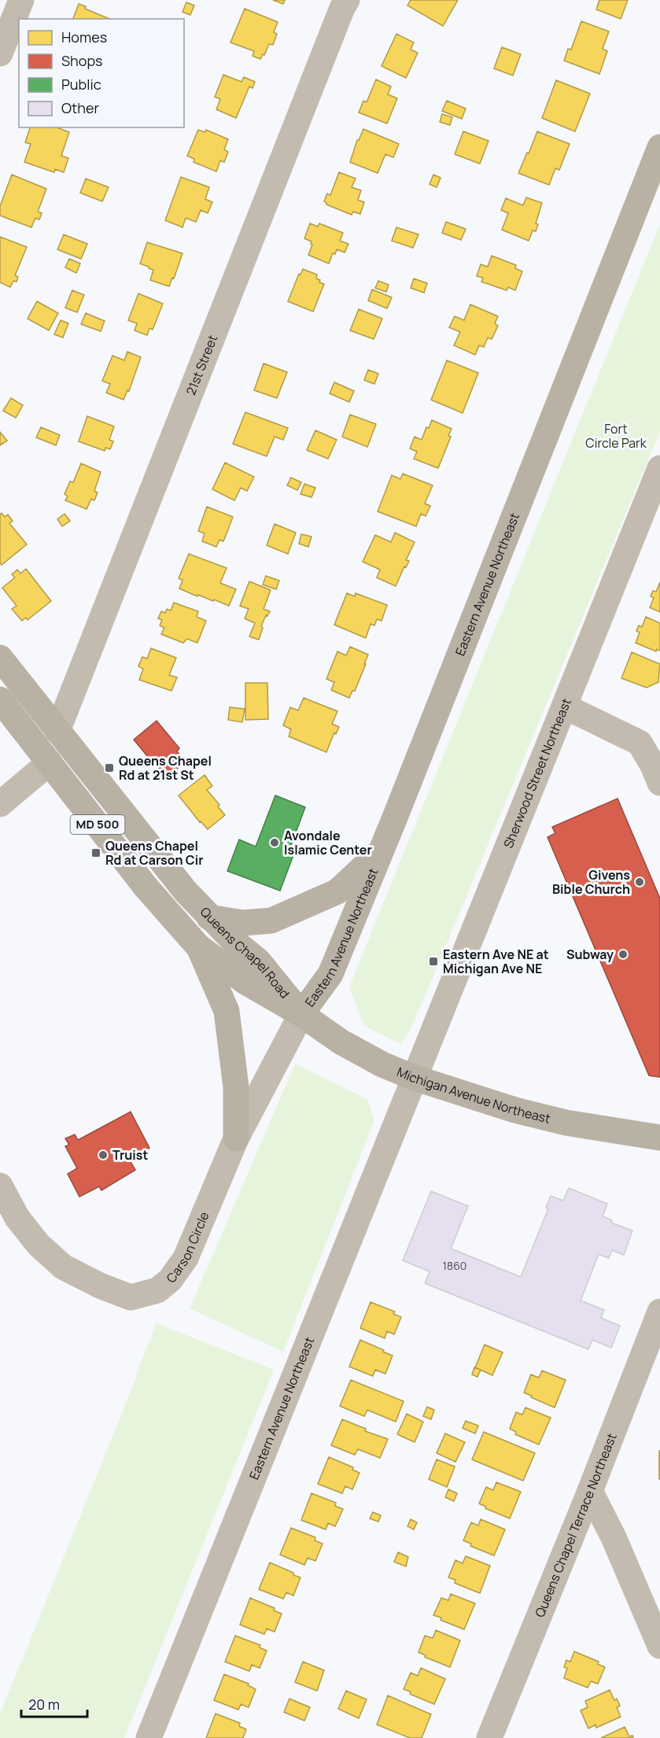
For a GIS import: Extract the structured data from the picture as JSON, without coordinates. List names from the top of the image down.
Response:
{
  "streets": {
    "main road": [
      "Eastern Avenue Northeast",
      "MD 500",
      "Queens Chapel Road",
      "Michigan Avenue Northeast"
    ],
    "street": [
      "21st Street",
      "Sherwood Street Northeast",
      "Carson Circle",
      "Queens Chapel Terrace Northeast"
    ]
  },
  "crossings": [
    ["21st Street", "Queens Chapel Road"],
    ["Eastern Avenue Northeast", "Sherwood Street Northeast"],
    ["Eastern Avenue Northeast", "Queens Chapel Road"],
    ["Eastern Avenue Northeast", "Michigan Avenue Northeast"],
    ["Eastern Avenue Northeast", "Carson Circle"],
    ["Sherwood Street Northeast", "Michigan Avenue Northeast"],
    ["Queens Chapel Road", "Michigan Avenue Northeast"],
    ["Queens Chapel Road", "Carson Circle"],
    ["Michigan Avenue Northeast", "Carson Circle"]
  ],
  "parks": ["Fort Circle Park"],
  "places": {
    "transit": ["Queens Chapel Rd at 21st St", "Queens Chapel Rd at Carson Cir", "Eastern Ave NE at Michigan Ave NE"],
    "other": [
      "Avondale Islamic Center",
      "Givens Bible Church",
      "Subway",
      "Truist"
    ]
  },
  "house_numbers": ["1860"],
  "legend": [
    "Homes",
    "Shops",
    "Public",
    "Other"
  ],
  "scale_bar": "20 m"
}
